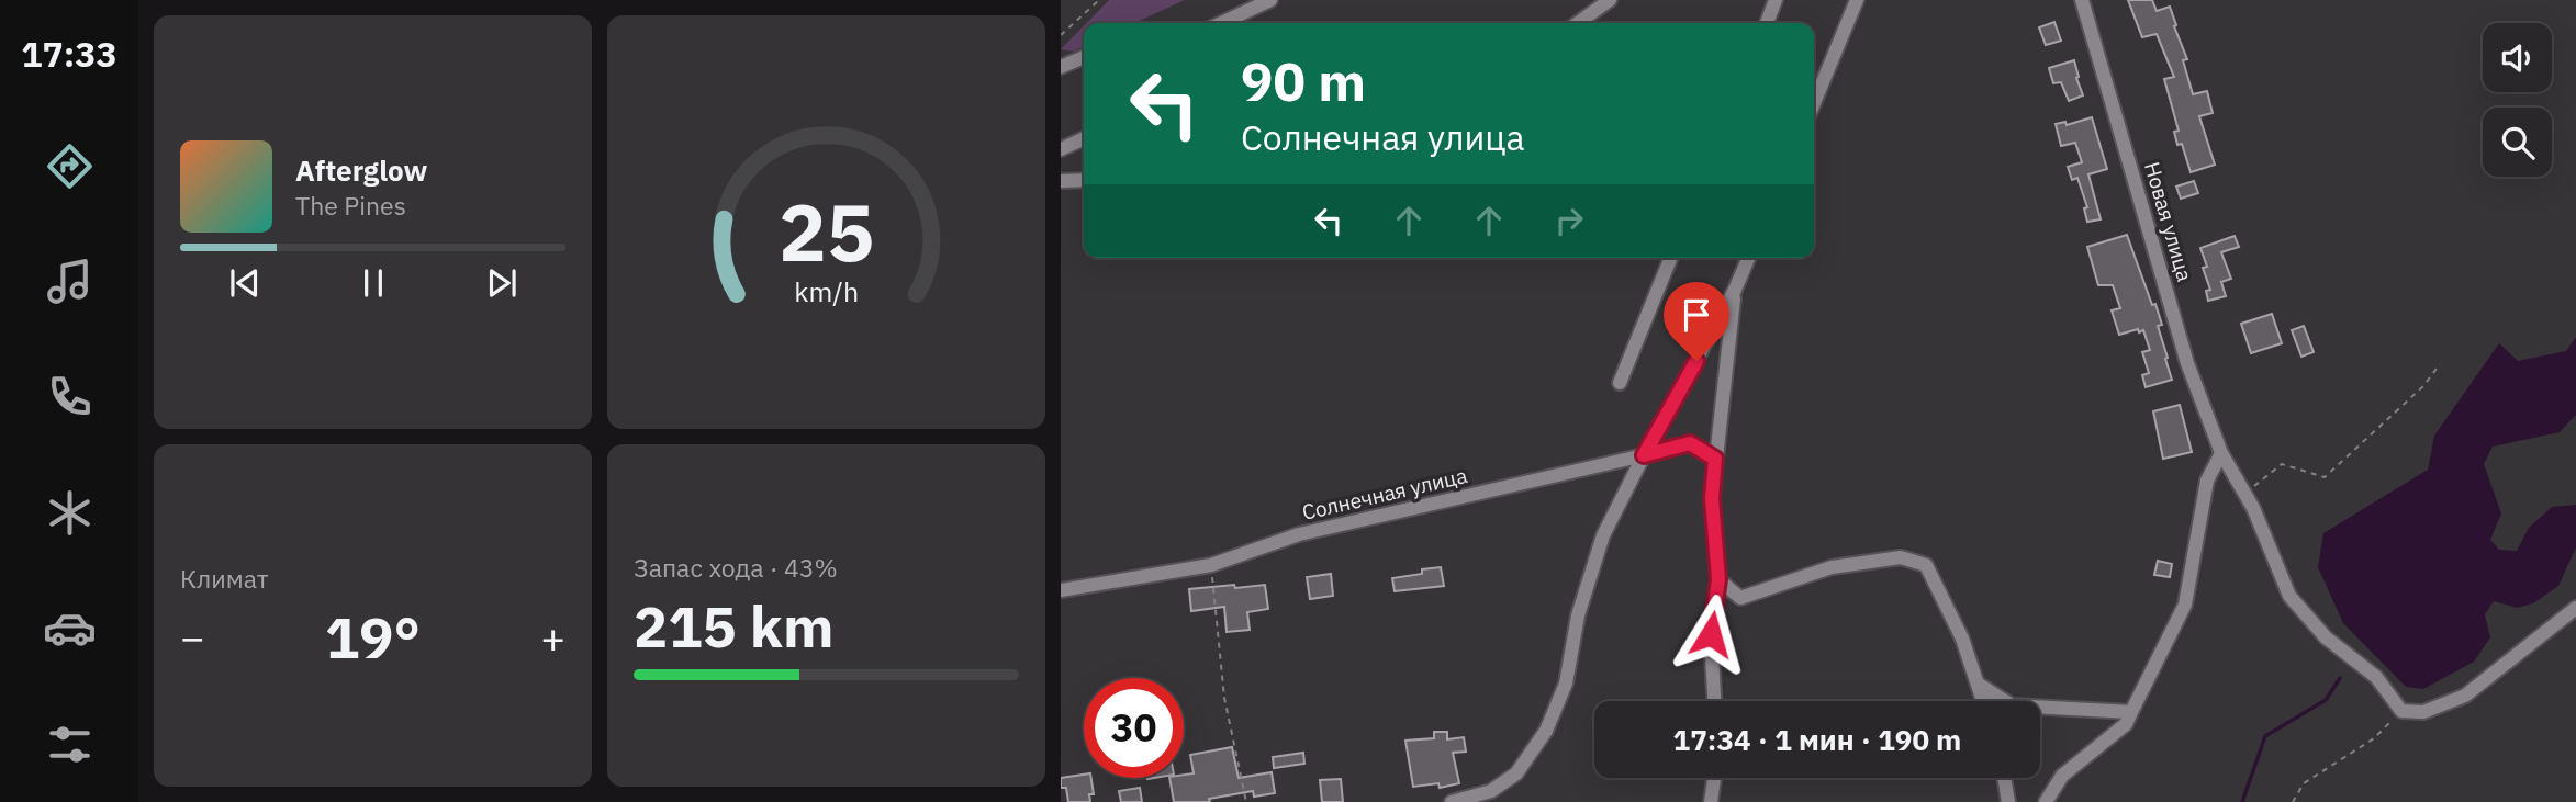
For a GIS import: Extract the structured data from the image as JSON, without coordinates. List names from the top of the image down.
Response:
{
  "streets": {
    "street": ["Новая улица", "Солнечная улица"]
  },
  "page": {
    "tabs": "17:33",
    "turn": ["90 m", "Солнечная улица"],
    "song": ["Afterglow", "The Pines"],
    "tile": [
      "Климат",
      ["Запас хода · 43%", "215 km"]
    ],
    "heat": ["−", "19°", "+"],
    "limit": "30",
    "trip": "17:34 · 1 мин · 190 m",
    "gauge": ["25", "km/h"]
  }
}
